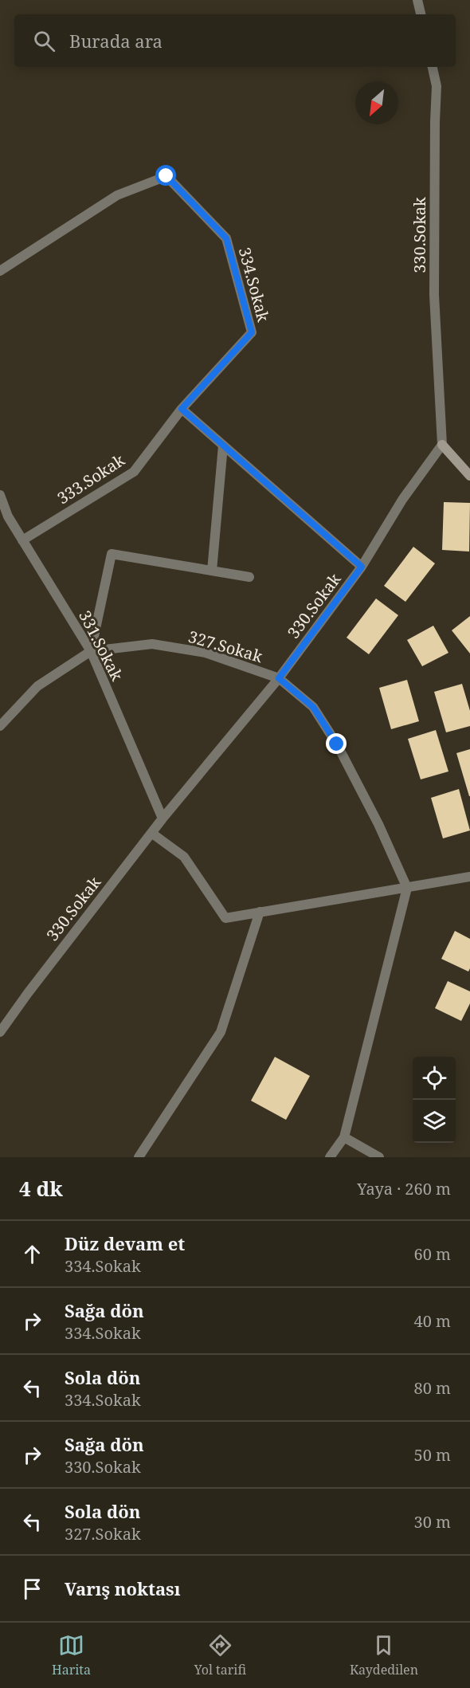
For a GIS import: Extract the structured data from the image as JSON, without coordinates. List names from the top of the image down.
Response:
{
  "streets": {
    "street": [
      "330.Sokak",
      "334.Sokak",
      "333.Sokak",
      "331.Sokak",
      "327.Sokak"
    ]
  },
  "crossings": [
    ["330.Sokak", "331.Sokak"],
    ["330.Sokak", "327.Sokak"],
    ["334.Sokak", "333.Sokak"],
    ["333.Sokak", "331.Sokak"],
    ["331.Sokak", "327.Sokak"]
  ],
  "north": "bottom left",
  "page": {
    "search": "Burada ara",
    "heading": ["4 dk", "Yaya · 260 m"],
    "list": [
      ["Düz devam et", "334.Sokak", "60 m"],
      ["Sağa dön", "334.Sokak", "40 m"],
      ["Sola dön", "334.Sokak", "80 m"],
      ["Sağa dön", "330.Sokak", "50 m"],
      ["Sola dön", "327.Sokak", "30 m"],
      "Varış noktası"
    ],
    "nav": ["Harita", "Yol tarifi", "Kaydedilen"]
  }
}
